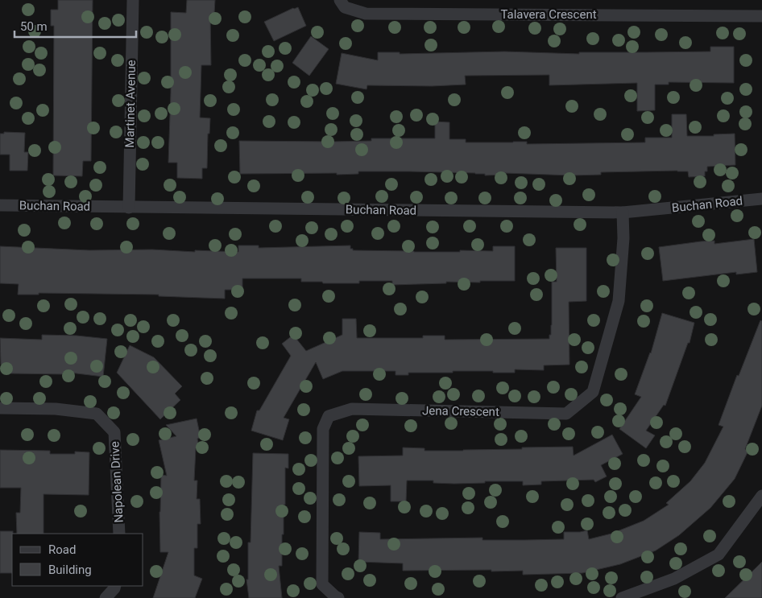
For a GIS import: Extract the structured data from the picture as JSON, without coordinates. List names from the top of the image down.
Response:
{
  "streets": {
    "street": [
      "Talavera Crescent",
      "Martinet Avenue",
      "Buchan Road",
      "Jena Crescent",
      "Napolean Drive"
    ]
  },
  "crossings": [
    ["Martinet Avenue", "Buchan Road"],
    ["Buchan Road", "Jena Crescent"]
  ],
  "legend": ["Road", "Building"],
  "scale_bar": "50 m"
}
